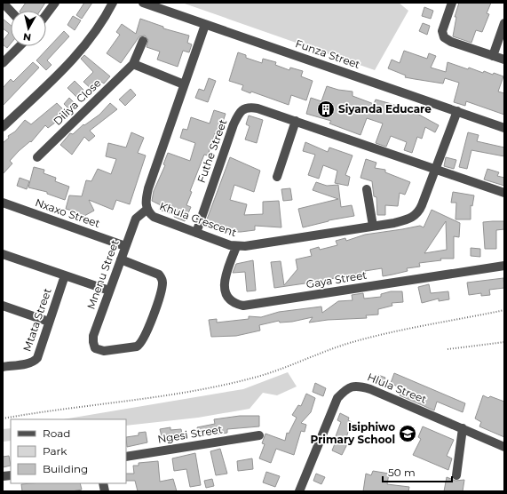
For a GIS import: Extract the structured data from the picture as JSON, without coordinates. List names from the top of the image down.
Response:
{
  "streets": {
    "street": [
      "Funza Street",
      "Diliya Close",
      "Futhe Street",
      "Nxaxo Street",
      "Khula Crescent",
      "Mnenu Street",
      "Gaya Street",
      "Mtata Street",
      "Hlula Street",
      "Ngesi Street"
    ]
  },
  "crossings": [
    ["Funza Street", "Khula Crescent"],
    ["Futhe Street", "Khula Crescent"],
    ["Nxaxo Street", "Mnenu Street"],
    ["Khula Crescent", "Mnenu Street"],
    ["Khula Crescent", "Gaya Street"]
  ],
  "places": {
    "building": ["Siyanda Educare"],
    "school or university": ["Isiphiwo Primary School"]
  },
  "legend": ["Road", "Park", "Building"],
  "scale_bar": "50 m",
  "north": "bottom"
}
